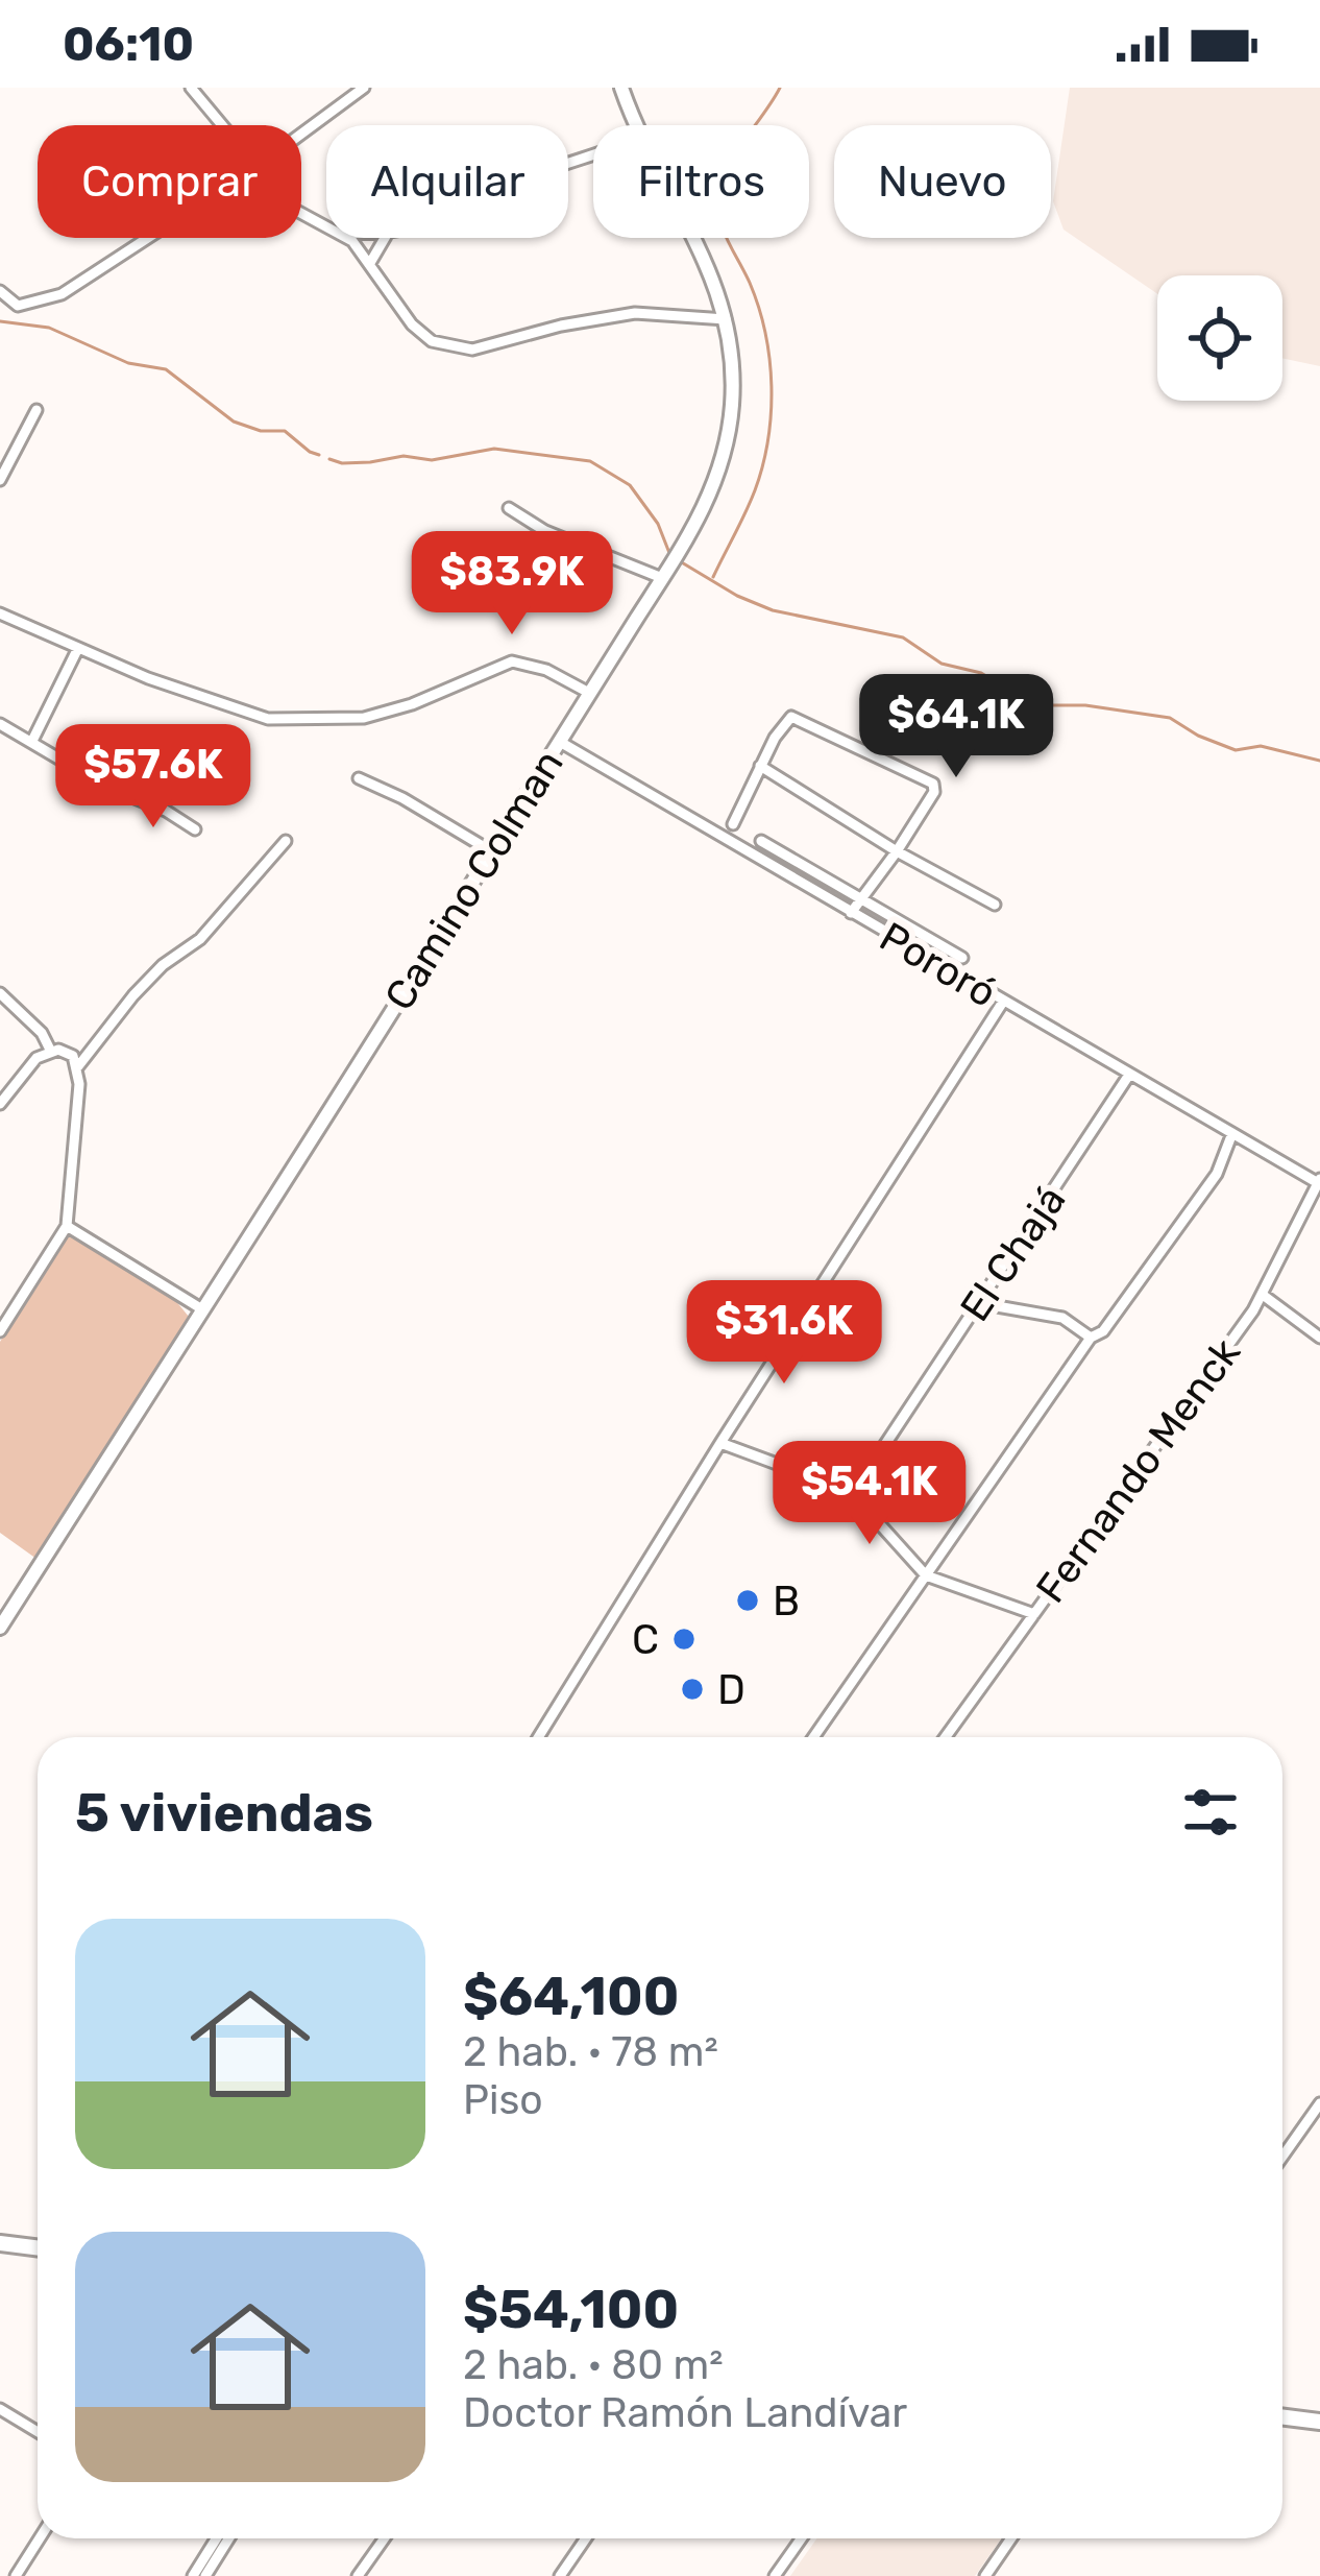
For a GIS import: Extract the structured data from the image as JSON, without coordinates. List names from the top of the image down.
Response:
{
  "streets": {
    "street": [
      "Camino Colman",
      "Pororó",
      "El Chajá",
      "Fernando Menck"
    ]
  },
  "crossings": [
    ["Camino Colman", "Pororó"],
    ["Pororó", "El Chajá"],
    ["Pororó", "Fernando Menck"]
  ],
  "places": ["B", "C", "D"],
  "page": {
    "status": "06:10",
    "chip": [
      "Comprar",
      "Alquilar",
      "Filtros",
      "Nuevo"
    ],
    "price": [
      "$83.9K",
      "$64.1K",
      "$57.6K",
      "$31.6K",
      "$54.1K"
    ],
    "heading": "5 viviendas",
    "list": [
      {
        "name": "$64,100",
        "note": "2 hab. · 78 m² · Piso"
      },
      {
        "name": "$54,100",
        "note": "2 hab. · 80 m² · Doctor Ramón Landívar"
      }
    ]
  }
}
